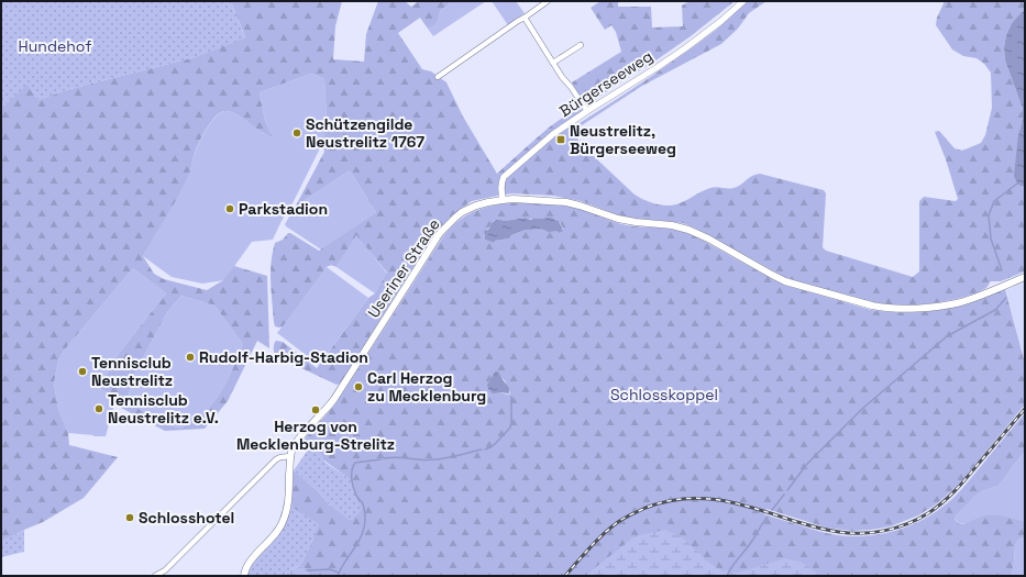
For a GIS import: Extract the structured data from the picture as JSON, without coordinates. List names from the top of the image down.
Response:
{
  "streets": {
    "main road": ["Useriner Straße"],
    "street": ["Bürgerseeweg"]
  },
  "crossings": [
    ["Bürgerseeweg", "Useriner Straße"]
  ],
  "parks": ["Hundehof", "Schlosskoppel"],
  "places": {
    "other": [
      "Schützengilde Neustrelitz 1767",
      "Parkstadion",
      "Rudolf-Harbig-Stadion",
      "Tennisclub Neustrelitz",
      "Carl Herzog zu Mecklenburg",
      "Tennisclub Neustrelitz e.V.",
      "Herzog von Mecklenburg-Strelitz",
      "Schlosshotel"
    ],
    "transit": ["Neustrelitz, Bürgerseeweg"]
  }
}
